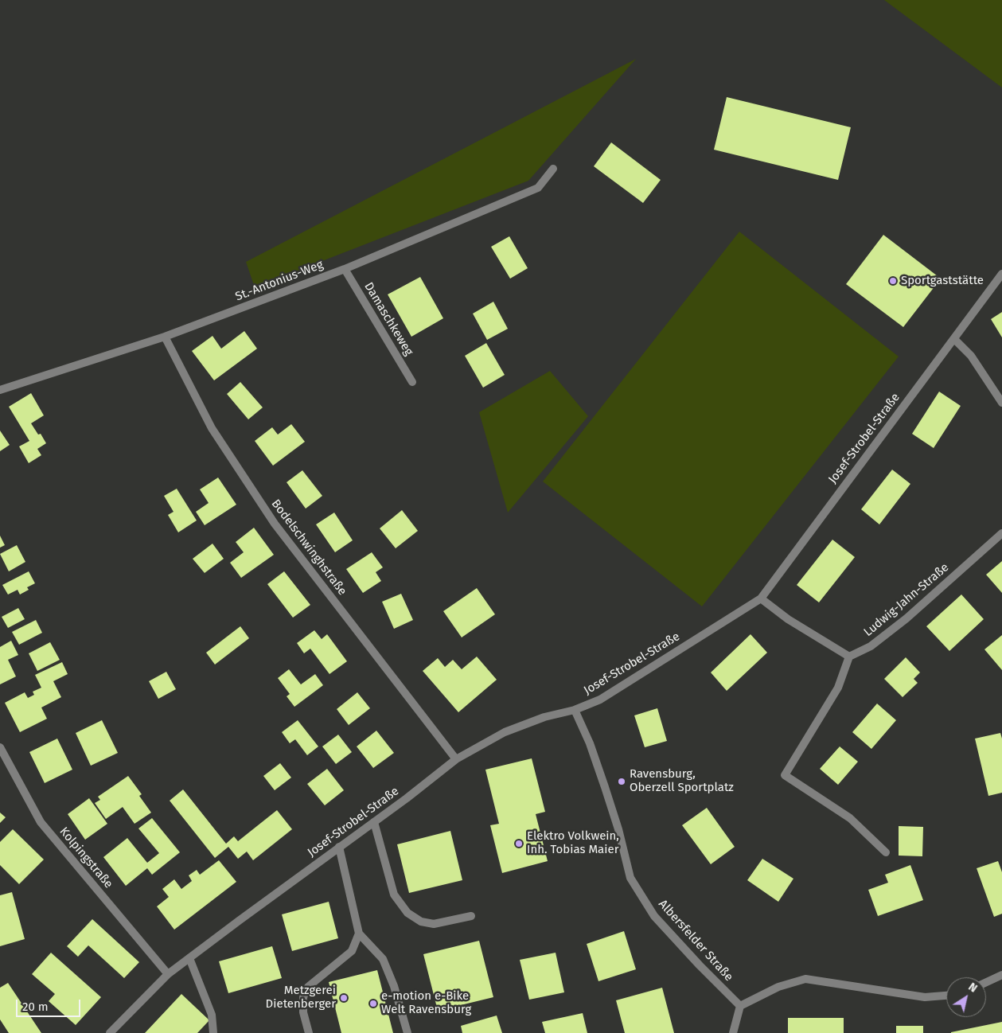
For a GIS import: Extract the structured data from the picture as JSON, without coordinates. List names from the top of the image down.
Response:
{
  "streets": {
    "street": [
      "St.-Antonius-Weg",
      "Damaschkeweg",
      "Josef-Strobel-Straße",
      "Bodelschwinghstraße",
      "Ludwig-Jahn-Straße",
      "Kolpingstraße",
      "Albersfelder Straße"
    ]
  },
  "crossings": [
    ["St.-Antonius-Weg", "Damaschkeweg"],
    ["St.-Antonius-Weg", "Bodelschwinghstraße"],
    ["Josef-Strobel-Straße", "Bodelschwinghstraße"],
    ["Josef-Strobel-Straße", "Kolpingstraße"],
    ["Josef-Strobel-Straße", "Albersfelder Straße"]
  ],
  "places": [
    "Sportgaststätte",
    "Ravensburg, Oberzell Sportplatz",
    "Elektro Volkwein, Inh. Tobias Maier",
    "Metzgerei Dietenberger",
    "e-motion e-Bike Welt Ravensburg"
  ],
  "scale_bar": "20 m",
  "north": "top right"
}
